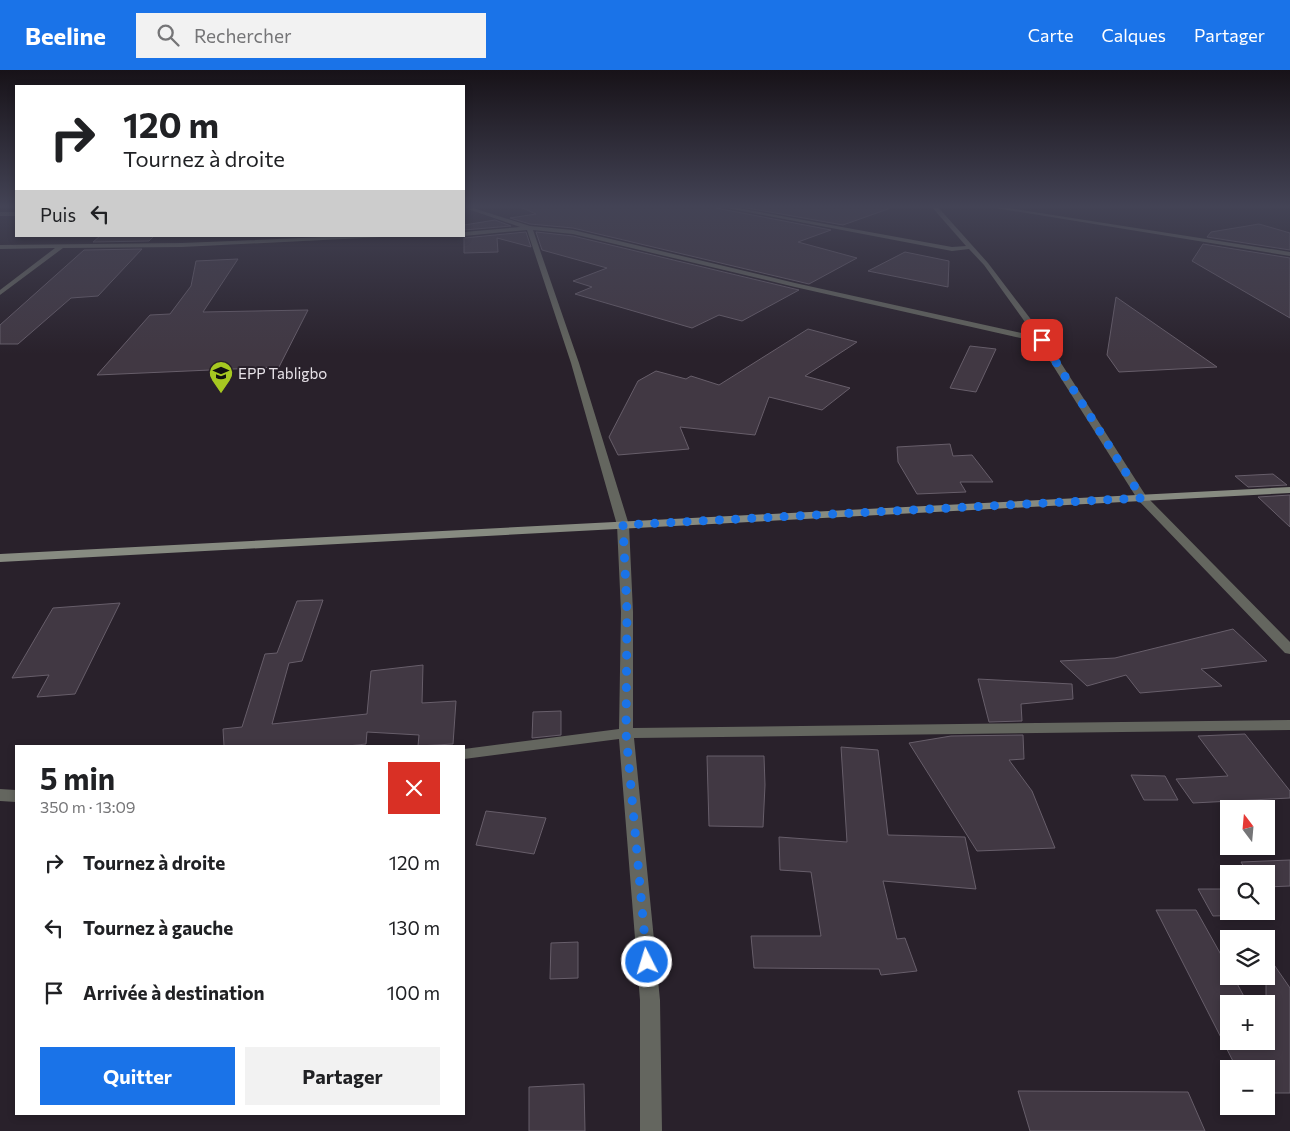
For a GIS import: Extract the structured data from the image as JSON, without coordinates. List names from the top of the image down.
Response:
{
  "places": {
    "school or university": ["EPP Tabligbo"]
  },
  "north": "top",
  "page": {
    "header": "Beeline",
    "search": "Rechercher",
    "nav": ["Carte", "Calques", "Partager"],
    "turn": ["120 m", "Tournez à droite"],
    "then": "Puis",
    "heading": ["5 min", "350 m · 13:09"],
    "map_buttons": ["+", "−"],
    "list": [
      {
        "name": "Tournez à droite",
        "value": "120 m"
      },
      {
        "name": "Tournez à gauche",
        "value": "130 m"
      },
      {
        "name": "Arrivée à destination",
        "value": "100 m"
      }
    ],
    "buttons": ["Quitter", "Partager"]
  }
}
